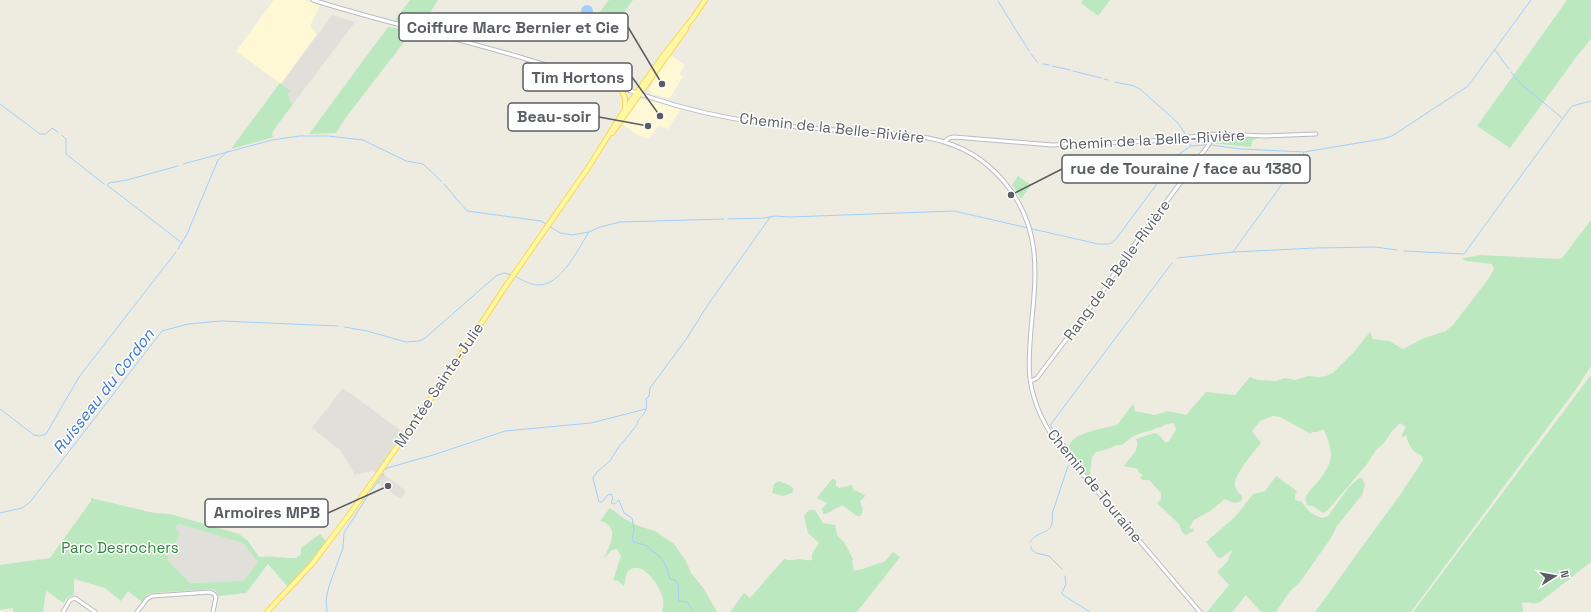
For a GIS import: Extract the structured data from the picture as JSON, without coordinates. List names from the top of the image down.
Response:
{
  "streets": {
    "main road": ["Montée Sainte-Julie"],
    "street": ["Chemin de la Belle-Rivière", "Rang de la Belle-Rivière", "Chemin de Touraine"]
  },
  "crossings": [
    ["Chemin de la Belle-Rivière", "Rang de la Belle-Rivière"],
    ["Chemin de la Belle-Rivière", "Montée Sainte-Julie"],
    ["Chemin de la Belle-Rivière", "Chemin de Touraine"],
    ["Rang de la Belle-Rivière", "Chemin de Touraine"]
  ],
  "water": ["Ruisseau du Cordon"],
  "parks": ["Parc Desrochers"],
  "places": [
    "Coiffure Marc Bernier et Cie",
    "Tim Hortons",
    "Beau-soir",
    "rue de Touraine / face au 1380",
    "Armoires MPB"
  ],
  "north": "right"
}
